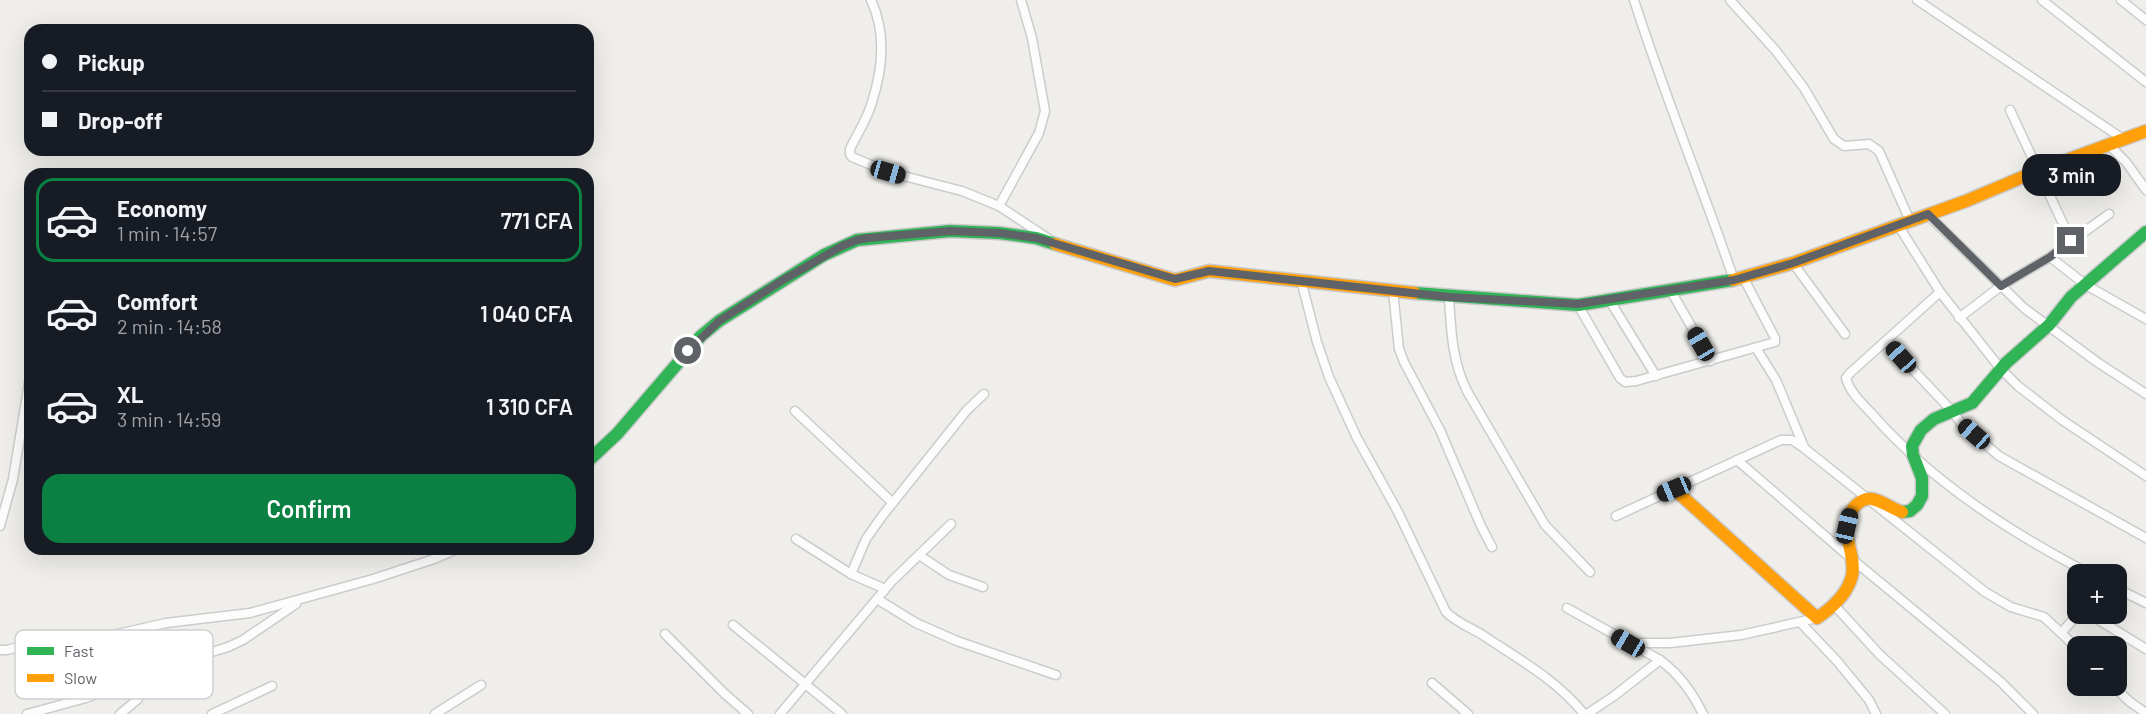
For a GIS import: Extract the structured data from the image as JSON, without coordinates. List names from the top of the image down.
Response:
{
  "legend": ["Fast", "Slow"],
  "page": {
    "banner": ["Pickup", "Drop-off"],
    "bubble": "3 min",
    "list": [
      {
        "name": "Economy",
        "note": "1 min · 14:57",
        "value": "771 CFA"
      },
      {
        "name": "Comfort",
        "note": "2 min · 14:58",
        "value": "1 040 CFA"
      },
      {
        "name": "XL",
        "note": "3 min · 14:59",
        "value": "1 310 CFA"
      }
    ],
    "buttons": "Confirm",
    "map_buttons": ["+", "−"]
  }
}
